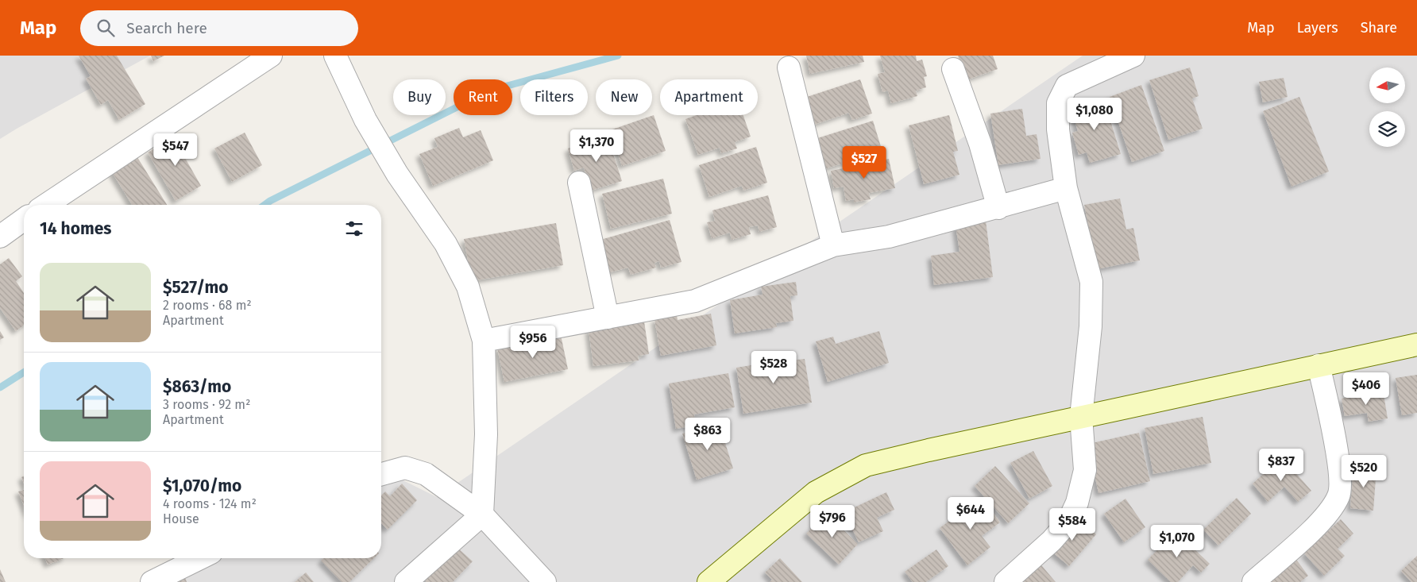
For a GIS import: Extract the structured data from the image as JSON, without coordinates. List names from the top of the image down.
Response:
{
  "north": "left",
  "page": {
    "header": "Map",
    "search": "Search here",
    "nav": ["Map", "Layers", "Share"],
    "chip": [
      "Buy",
      "Rent",
      "Filters",
      "New",
      "Apartment"
    ],
    "price": [
      "$1,080",
      "$1,370",
      "$547",
      "$527",
      "$956",
      "$528",
      "$406",
      "$863",
      "$837",
      "$520",
      "$644",
      "$796",
      "$584",
      "$1,070"
    ],
    "heading": "14 homes",
    "list": [
      {
        "name": "$527/mo",
        "note": "2 rooms · 68 m² · Apartment"
      },
      {
        "name": "$863/mo",
        "note": "3 rooms · 92 m² · Apartment"
      },
      {
        "name": "$1,070/mo",
        "note": "4 rooms · 124 m² · House"
      }
    ]
  }
}
